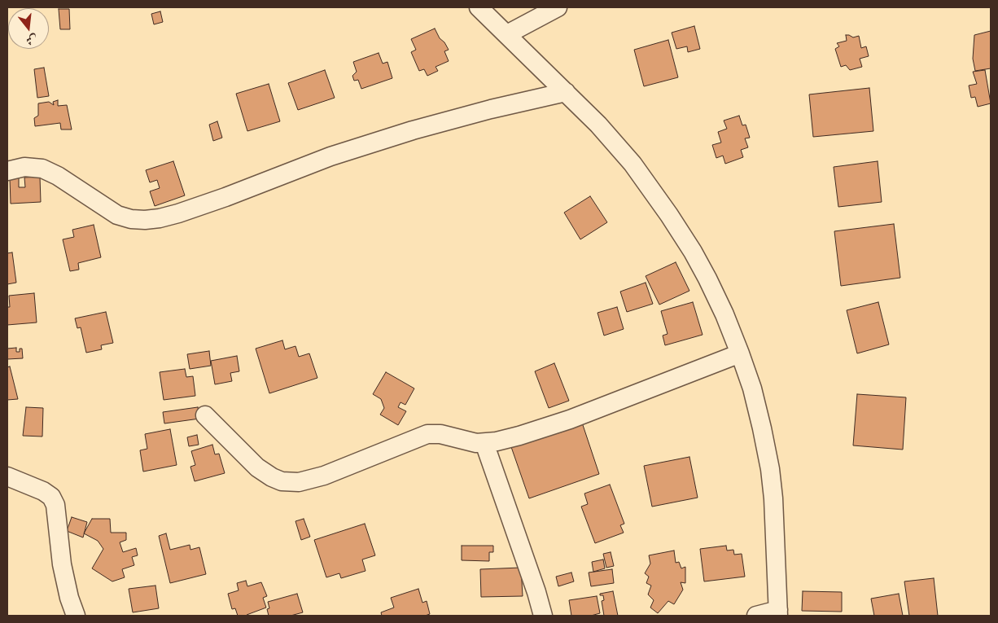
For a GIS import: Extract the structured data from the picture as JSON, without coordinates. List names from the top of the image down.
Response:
{
  "north": "bottom"
}
